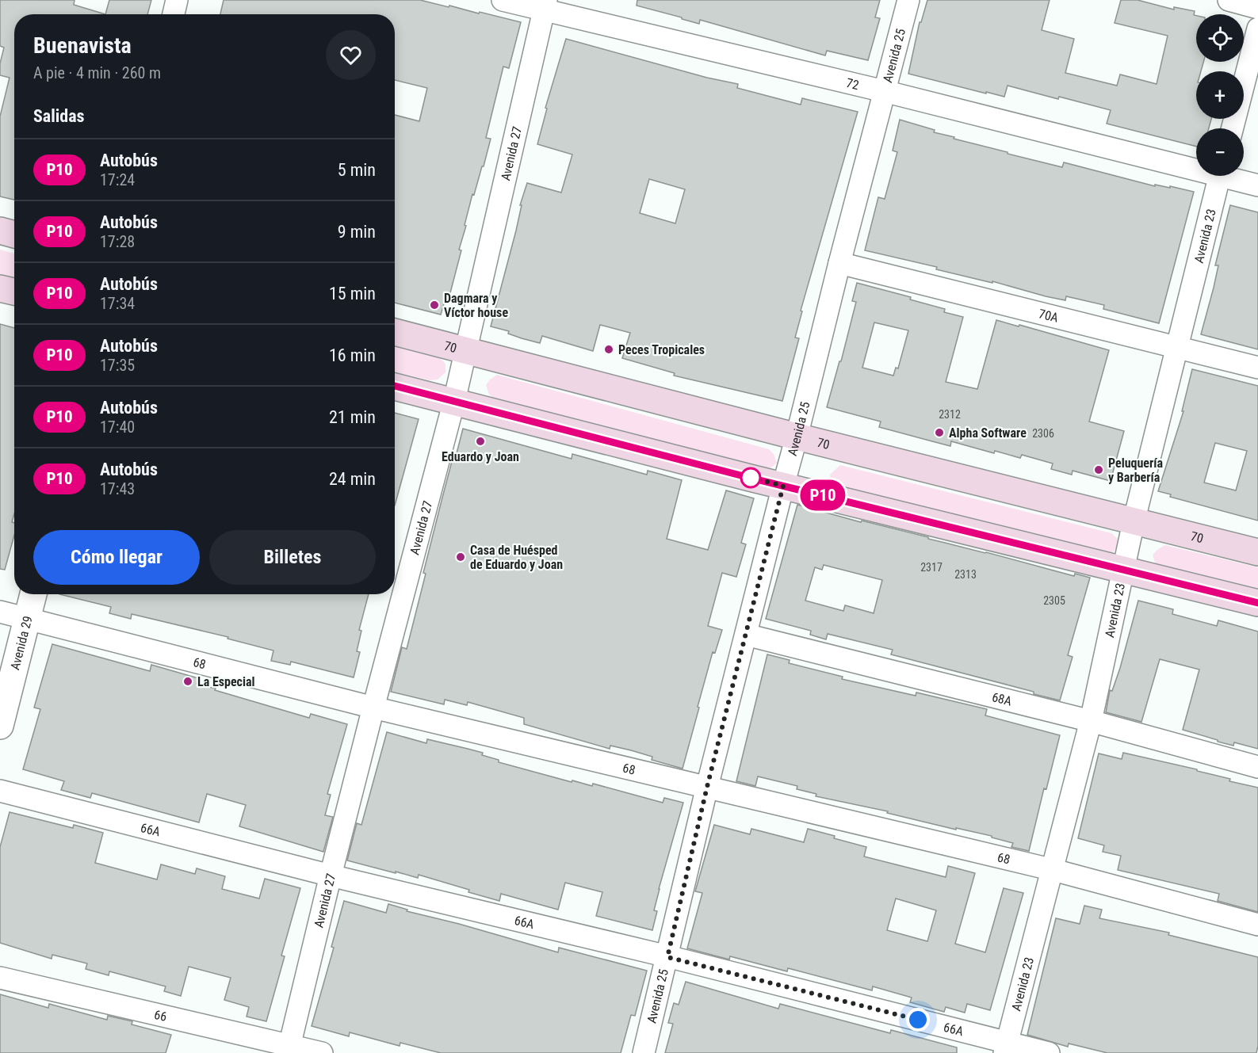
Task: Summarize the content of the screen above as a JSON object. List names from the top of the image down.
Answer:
{
  "streets": {
    "main road": ["70"],
    "street": [
      "Avenida 25",
      "72",
      "Avenida 27",
      "Avenida 23",
      "70A",
      "Avenida 29",
      "68",
      "68A",
      "66A",
      "66"
    ]
  },
  "crossings": [
    ["Avenida 25", "72"],
    ["Avenida 25", "70A"],
    ["Avenida 25", "70"],
    ["Avenida 25", "68"],
    ["Avenida 25", "68A"],
    ["Avenida 25", "66A"],
    ["72", "Avenida 27"],
    ["Avenida 27", "70"],
    ["Avenida 27", "68"],
    ["Avenida 27", "66A"],
    ["Avenida 27", "66"],
    ["Avenida 23", "70A"],
    ["Avenida 23", "70"],
    ["Avenida 23", "68"],
    ["Avenida 23", "68A"],
    ["Avenida 23", "66A"],
    ["Avenida 29", "68"]
  ],
  "places": [
    "Dagmara y Víctor house",
    "Peces Tropicales",
    "Alpha Software",
    "Eduardo y Joan",
    "Peluquería y Barbería",
    "Casa de Huésped de Eduardo y Joan",
    "La Especial"
  ],
  "lines": ["bus line P10"],
  "house_numbers": [
    "2312",
    "2306",
    "2317",
    "2313",
    "2305"
  ],
  "page": {
    "on_map": "P10",
    "map_buttons": ["+", "−"],
    "heading": [
      ["Buenavista", "A pie · 4 min · 260 m"],
      "Salidas"
    ],
    "list": [
      {
        "mark": "P10",
        "name": "Autobús",
        "note": "17:24",
        "value": "5 min"
      },
      {
        "mark": "P10",
        "name": "Autobús",
        "note": "17:28",
        "value": "9 min"
      },
      {
        "mark": "P10",
        "name": "Autobús",
        "note": "17:34",
        "value": "15 min"
      },
      {
        "mark": "P10",
        "name": "Autobús",
        "note": "17:35",
        "value": "16 min"
      },
      {
        "mark": "P10",
        "name": "Autobús",
        "note": "17:40",
        "value": "21 min"
      },
      {
        "mark": "P10",
        "name": "Autobús",
        "note": "17:43",
        "value": "24 min"
      }
    ],
    "buttons": ["Cómo llegar", "Billetes"]
  }
}
